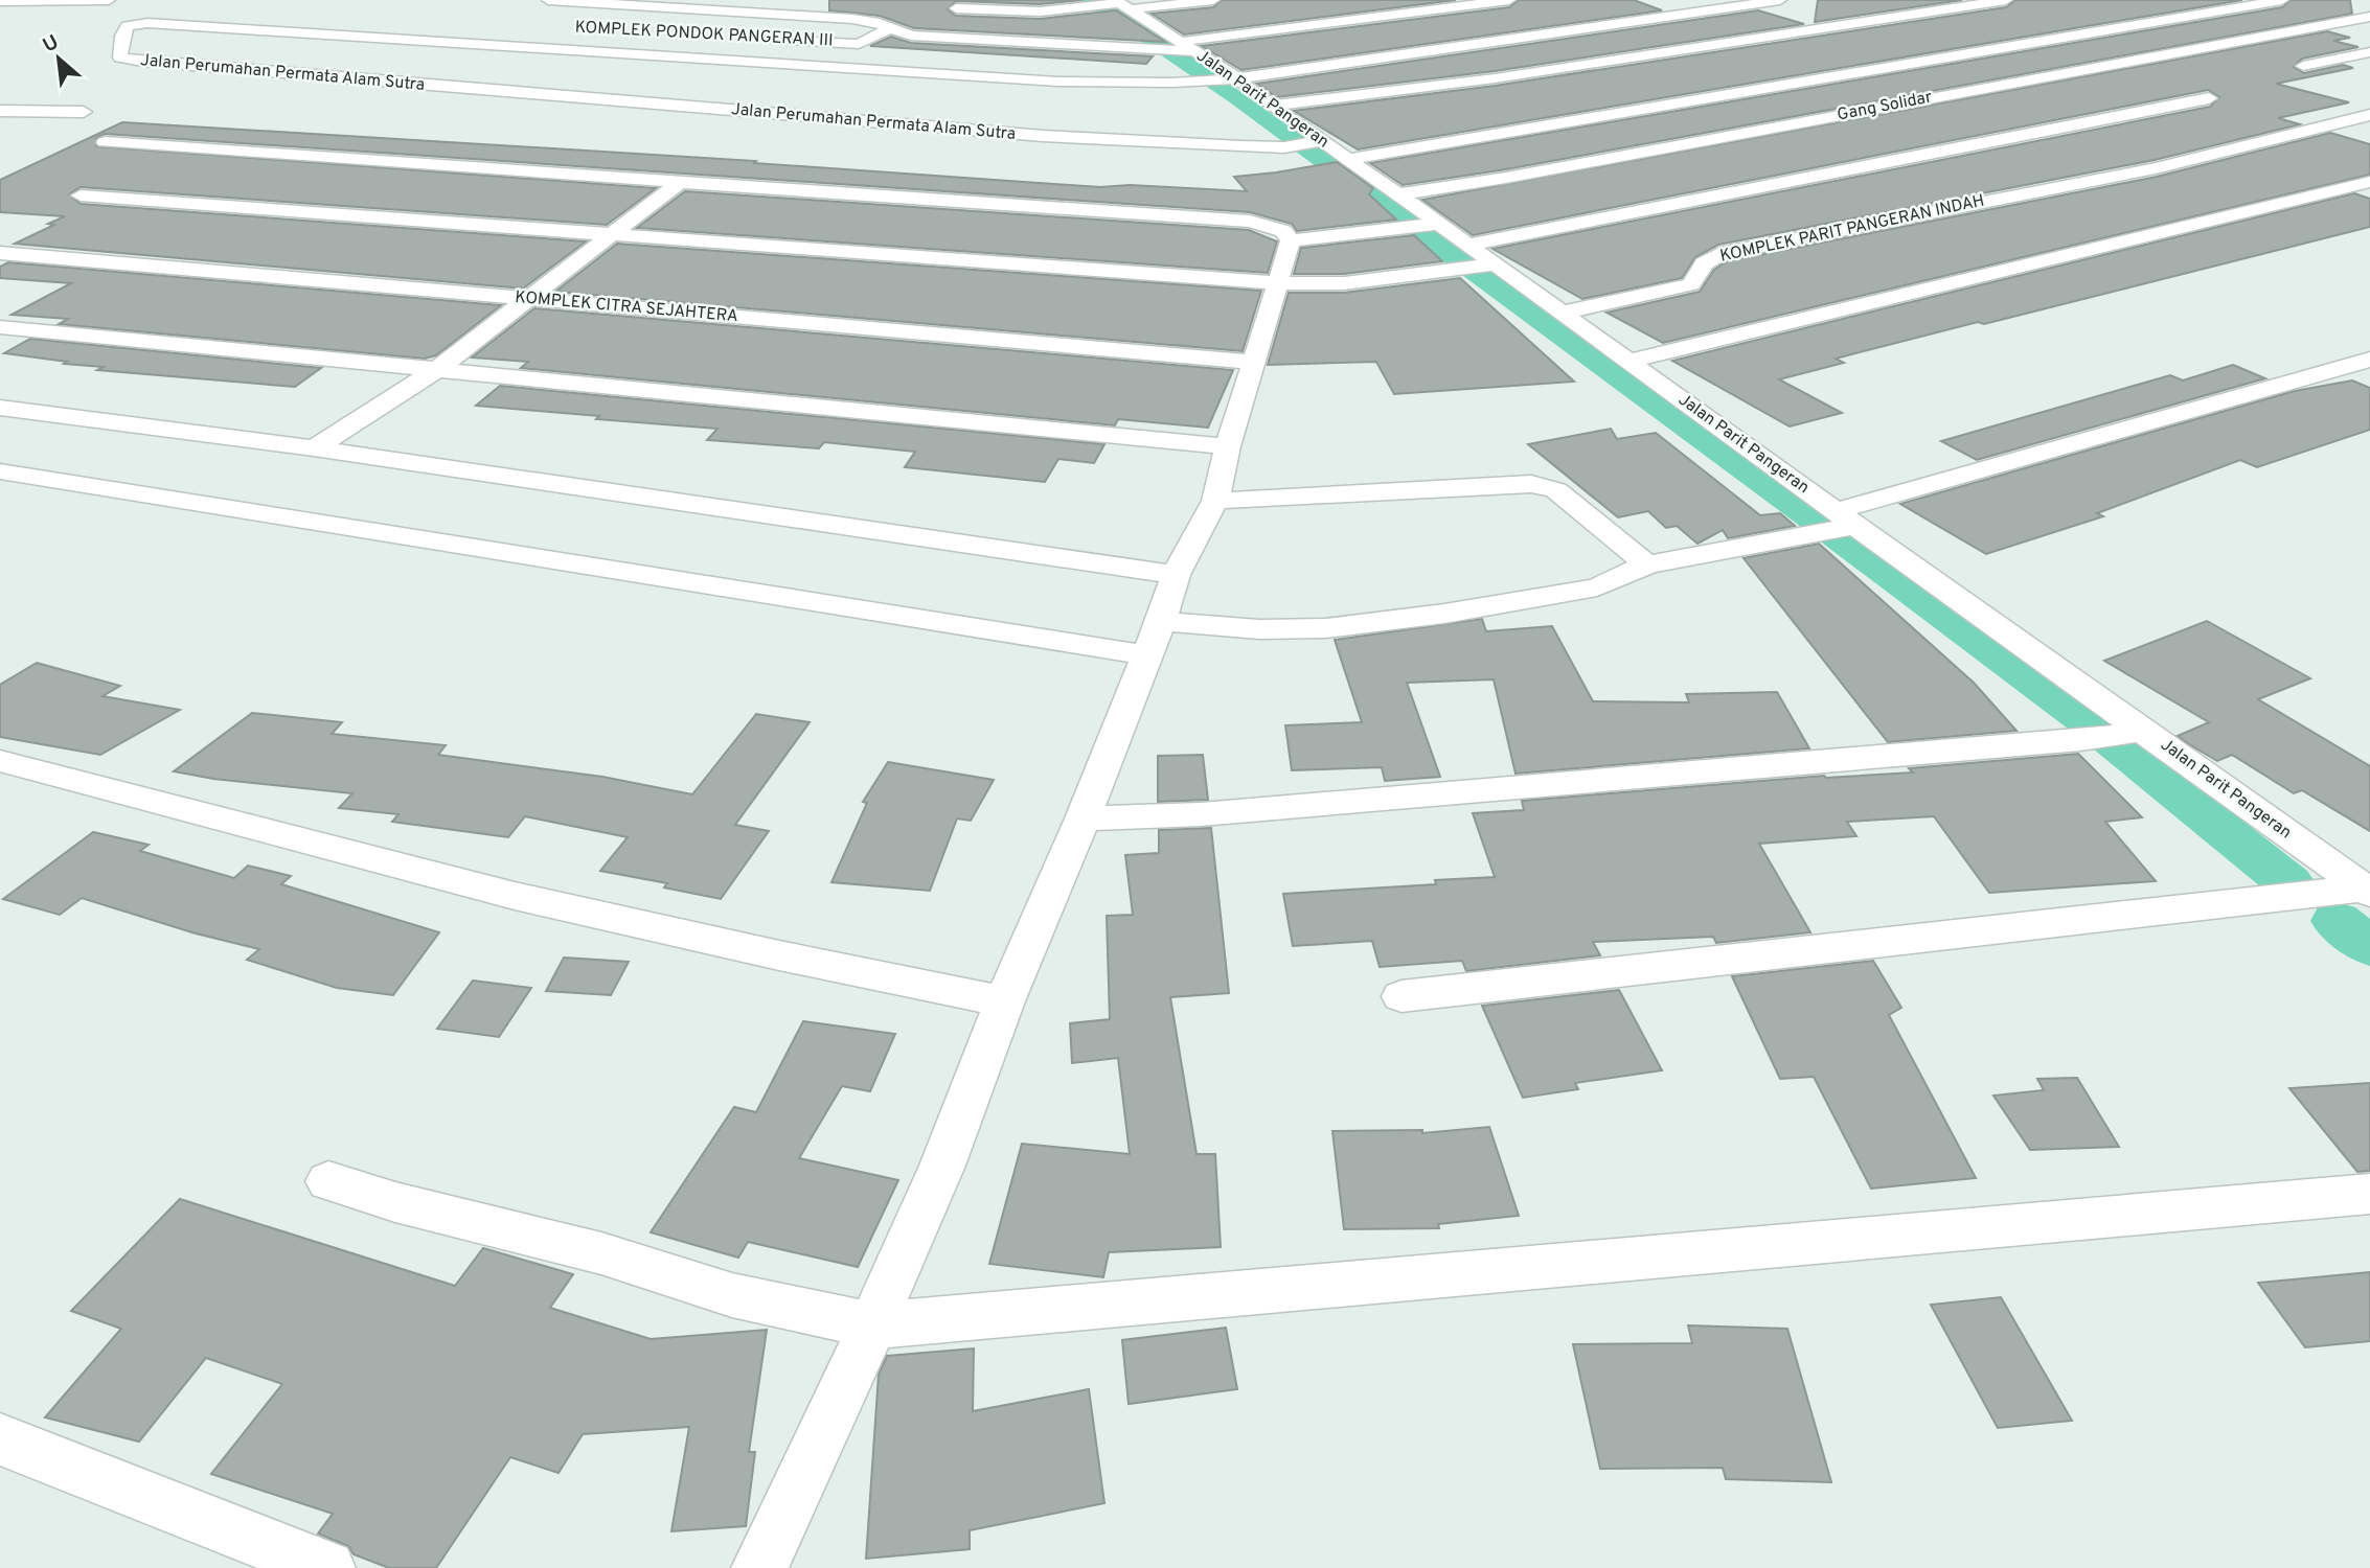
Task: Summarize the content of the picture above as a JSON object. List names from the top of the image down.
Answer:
{
  "streets": {
    "street": [
      "KOMPLEK PONDOK PANGERAN III",
      "Jalan Perumahan Permata Alam Sutra",
      "Jalan Parit Pangeran",
      "Gang Solidar",
      "KOMPLEK PARIT PANGERAN INDAH",
      "KOMPLEK CITRA SEJAHTERA"
    ]
  },
  "crossings": [
    ["Jalan Perumahan Permata Alam Sutra", "Jalan Parit Pangeran"],
    ["Jalan Parit Pangeran", "Gang Solidar"],
    ["Jalan Parit Pangeran", "KOMPLEK PARIT PANGERAN INDAH"]
  ],
  "north": "top left"
}
